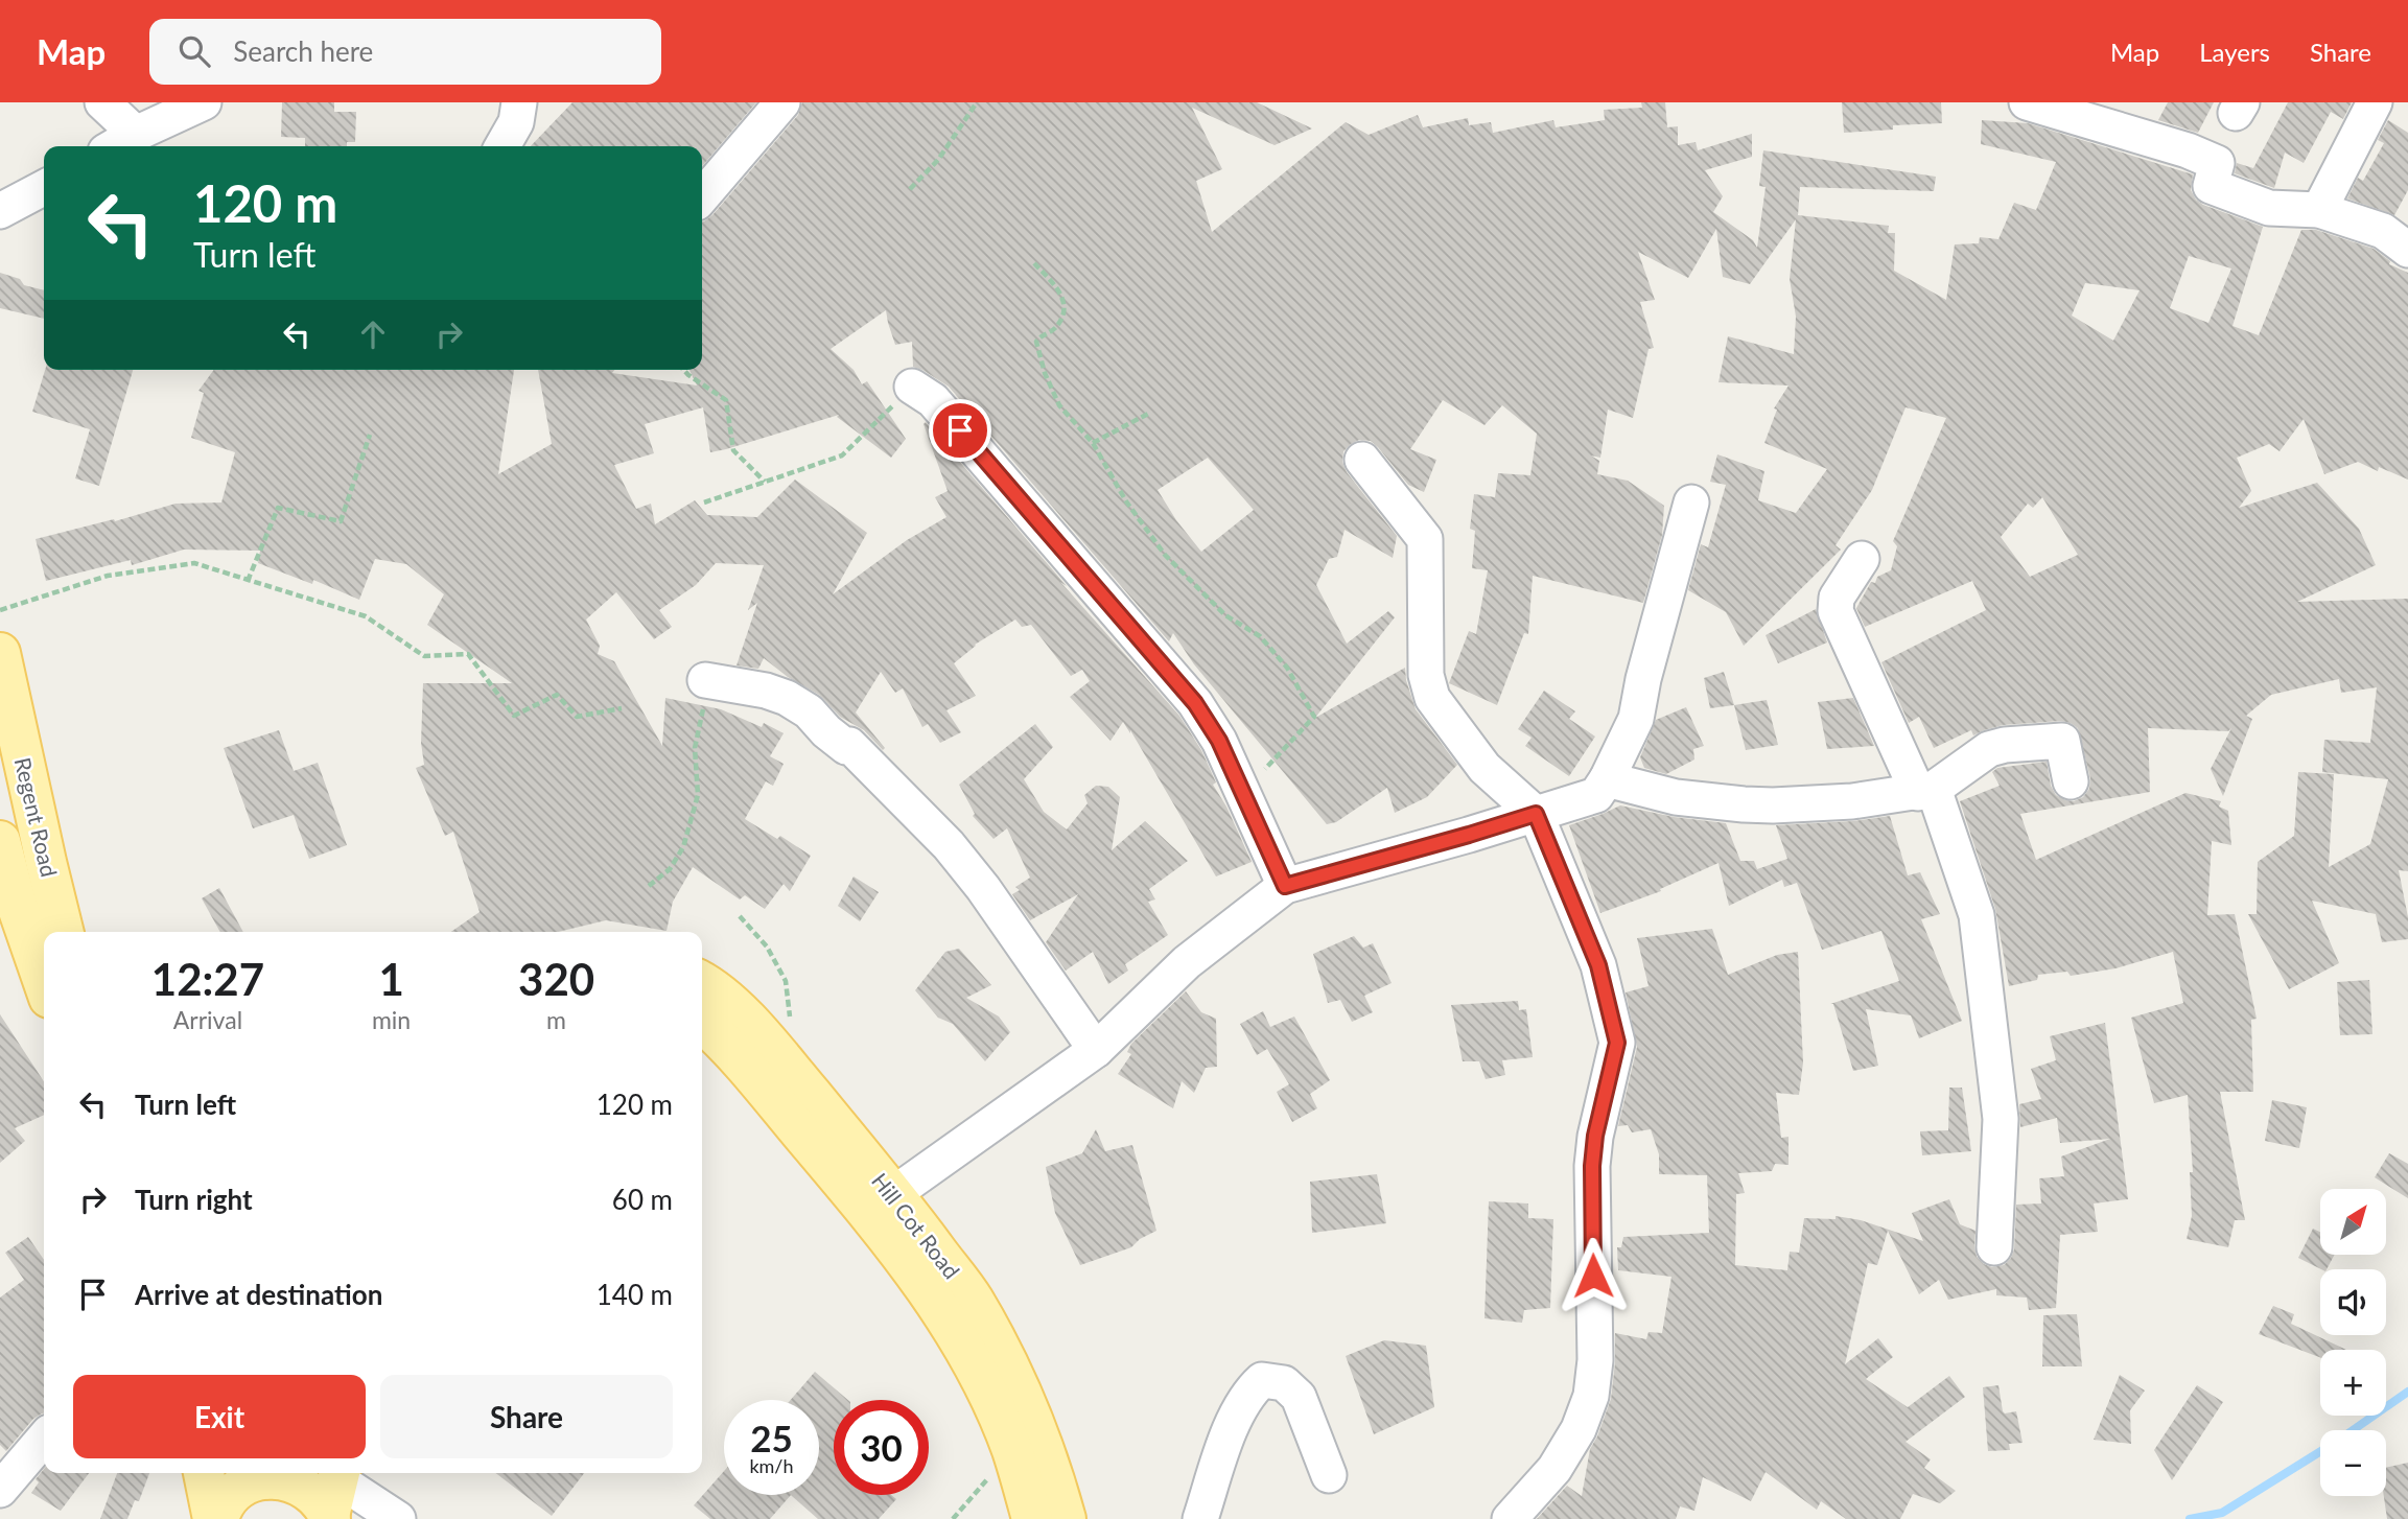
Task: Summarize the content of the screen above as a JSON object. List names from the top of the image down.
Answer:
{
  "streets": {
    "main road": ["Regent Road", "Hill Cot Road"]
  },
  "north": "top right",
  "page": {
    "header": "Map",
    "search": "Search here",
    "nav": ["Map", "Layers", "Share"],
    "turn": ["120 m", "Turn left"],
    "eta": [
      "12:27",
      "Arrival",
      "1",
      "min",
      "320",
      "m"
    ],
    "list": [
      {
        "name": "Turn left",
        "value": "120 m"
      },
      {
        "name": "Turn right",
        "value": "60 m"
      },
      {
        "name": "Arrive at destination",
        "value": "140 m"
      }
    ],
    "map_buttons": ["+", "−"],
    "buttons": ["Exit", "Share"],
    "speed": "25 km/h",
    "limit": "30"
  }
}
